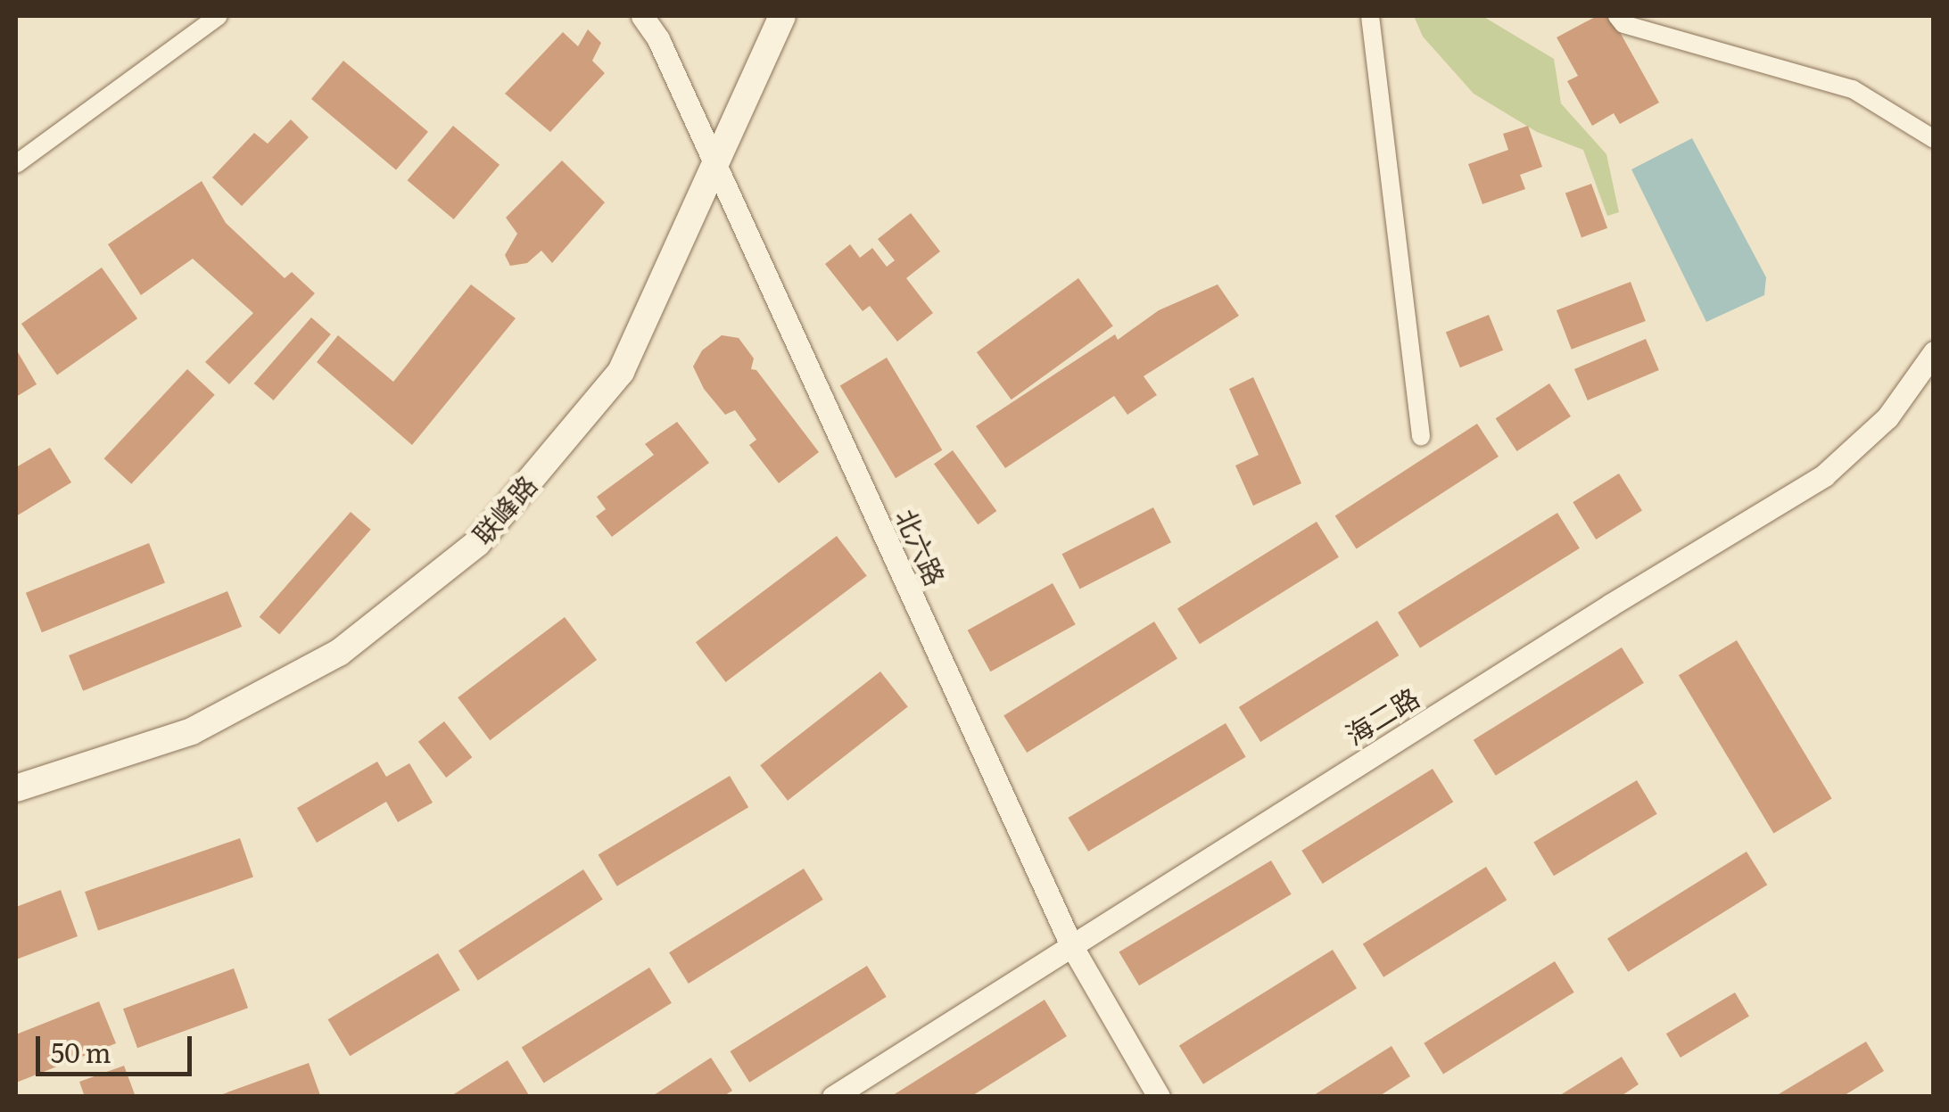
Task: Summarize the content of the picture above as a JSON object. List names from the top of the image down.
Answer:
{
  "streets": {
    "main road": ["联峰路"],
    "street": ["北六路", "海二路"]
  },
  "crossings": [
    ["联峰路", "北六路"],
    ["北六路", "海二路"]
  ],
  "scale_bar": "50 m"
}
